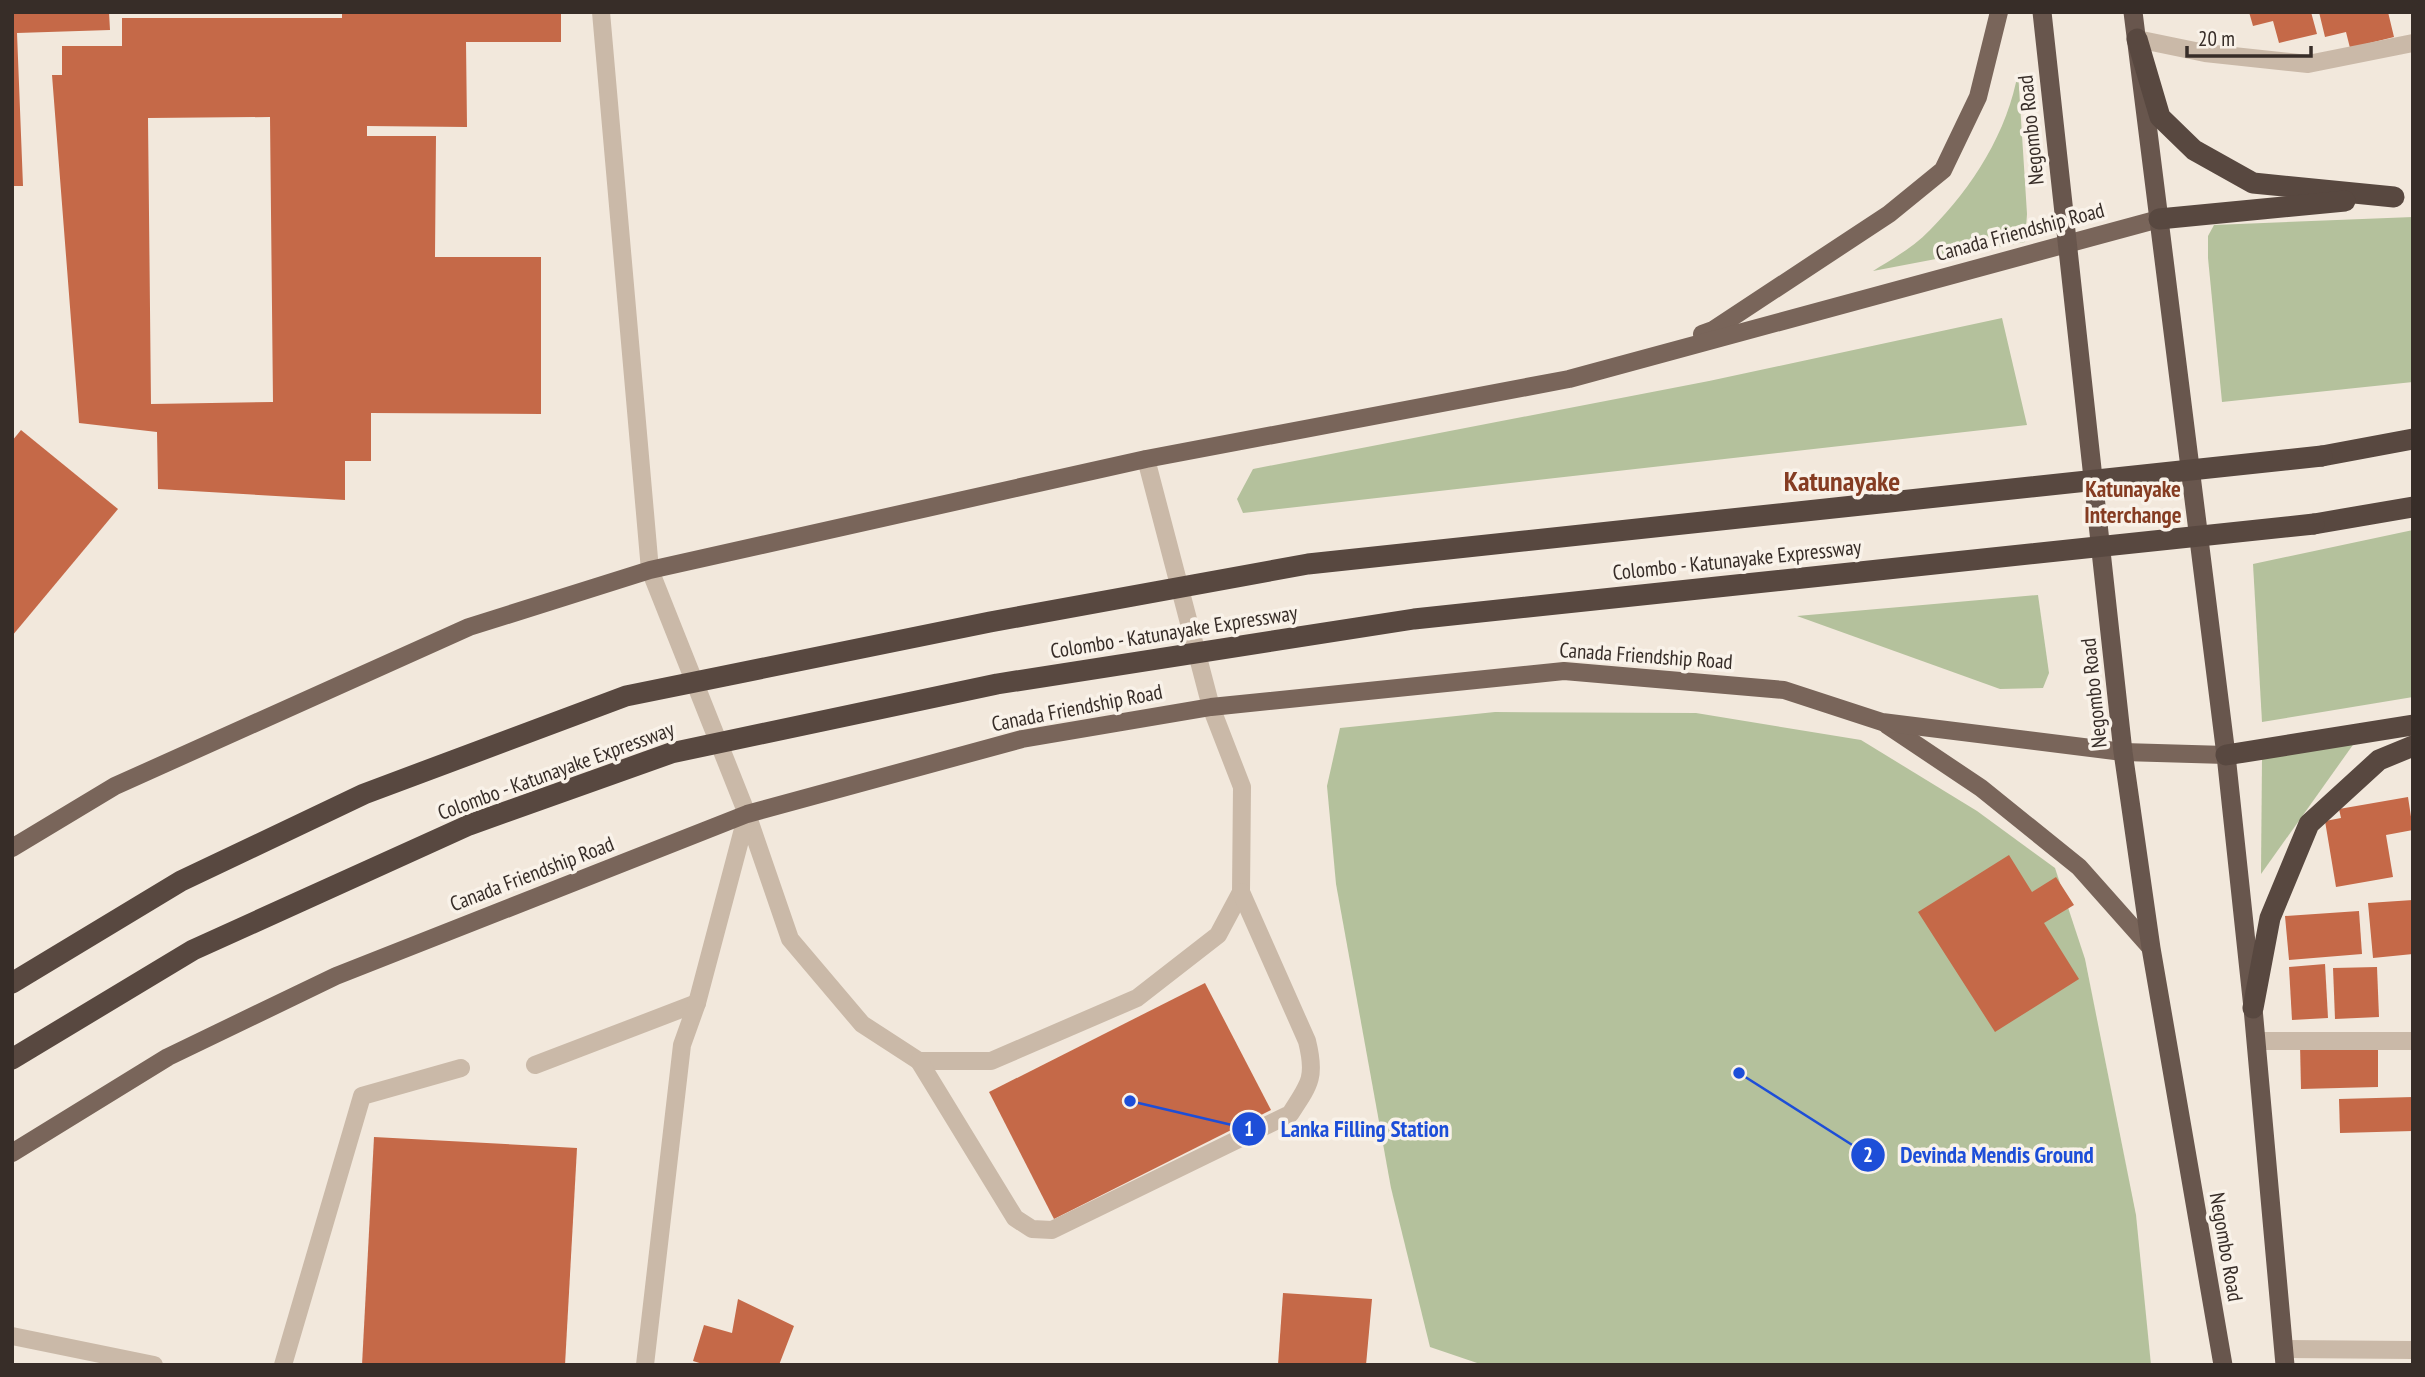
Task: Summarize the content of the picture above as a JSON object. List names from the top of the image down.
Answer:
{
  "streets": {
    "highway": ["Negombo Road", "Colombo - Katunayake Expressway"],
    "main road": ["Canada Friendship Road"]
  },
  "crossings": [
    ["Negombo Road", "Canada Friendship Road"]
  ],
  "districts": ["Katunayake", "Katunayake Interchange"],
  "places": ["Devinda Mendis Ground", "Lanka Filling Station"],
  "scale_bar": "20 m"
}
